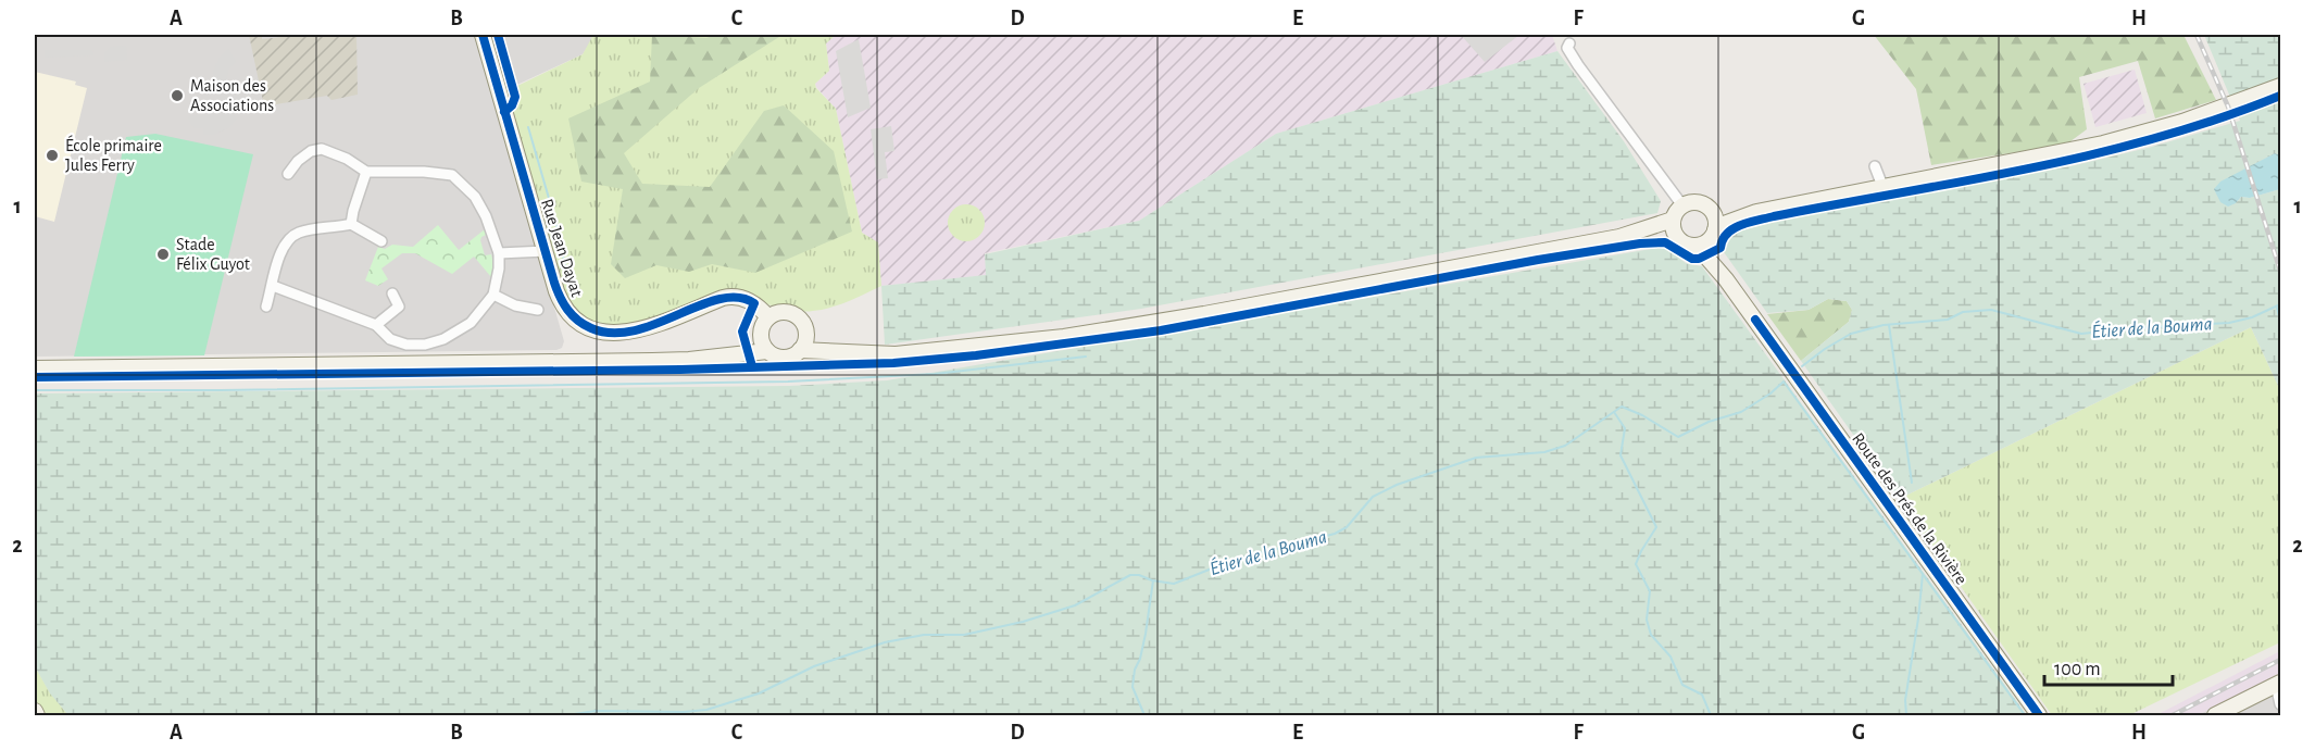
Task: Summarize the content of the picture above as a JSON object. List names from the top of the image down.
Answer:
{
  "streets": {
    "main road": ["Rue Jean Dayat", "Route des Prés de la Rivière"]
  },
  "water": ["Étier de la Bouma"],
  "places": ["Maison des Associations", "École primaire Jules Ferry", "Stade Félix Guyot"],
  "scale_bar": "100 m",
  "grid": {
    "columns": [
      "A",
      "B",
      "C",
      "D",
      "E",
      "F",
      "G",
      "H"
    ],
    "rows": ["1", "2"]
  }
}
